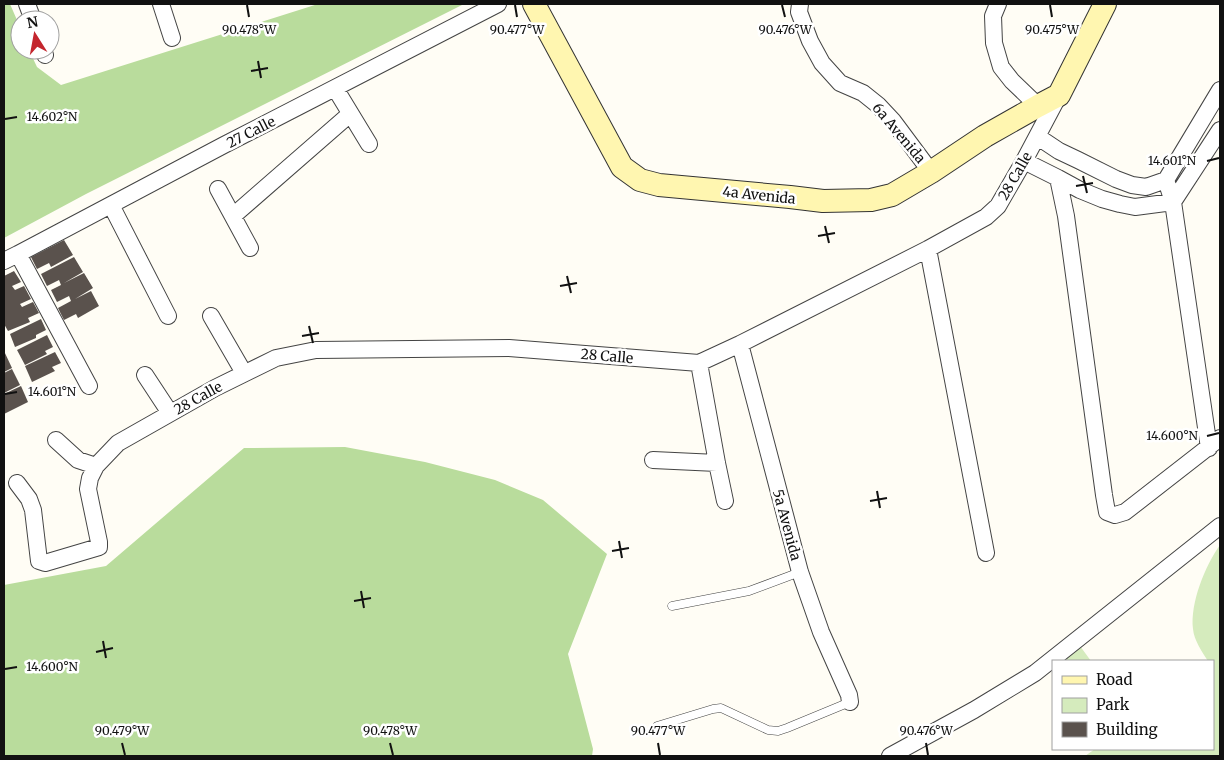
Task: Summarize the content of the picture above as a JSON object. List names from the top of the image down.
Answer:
{
  "streets": {
    "street": [
      "27 Calle",
      "6a Avenida",
      "28 Calle",
      "4a Avenida",
      "5a Avenida"
    ]
  },
  "crossings": [
    ["6a Avenida", "4a Avenida"],
    ["28 Calle", "4a Avenida"],
    ["28 Calle", "5a Avenida"]
  ],
  "legend": ["Road", "Park", "Building"],
  "north": "top",
  "coordinates": [
    "90.478°W",
    "90.477°W",
    "90.476°W",
    "90.475°W",
    "14.602°N",
    "14.601°N",
    "14.600°N",
    "90.479°W"
  ]
}
